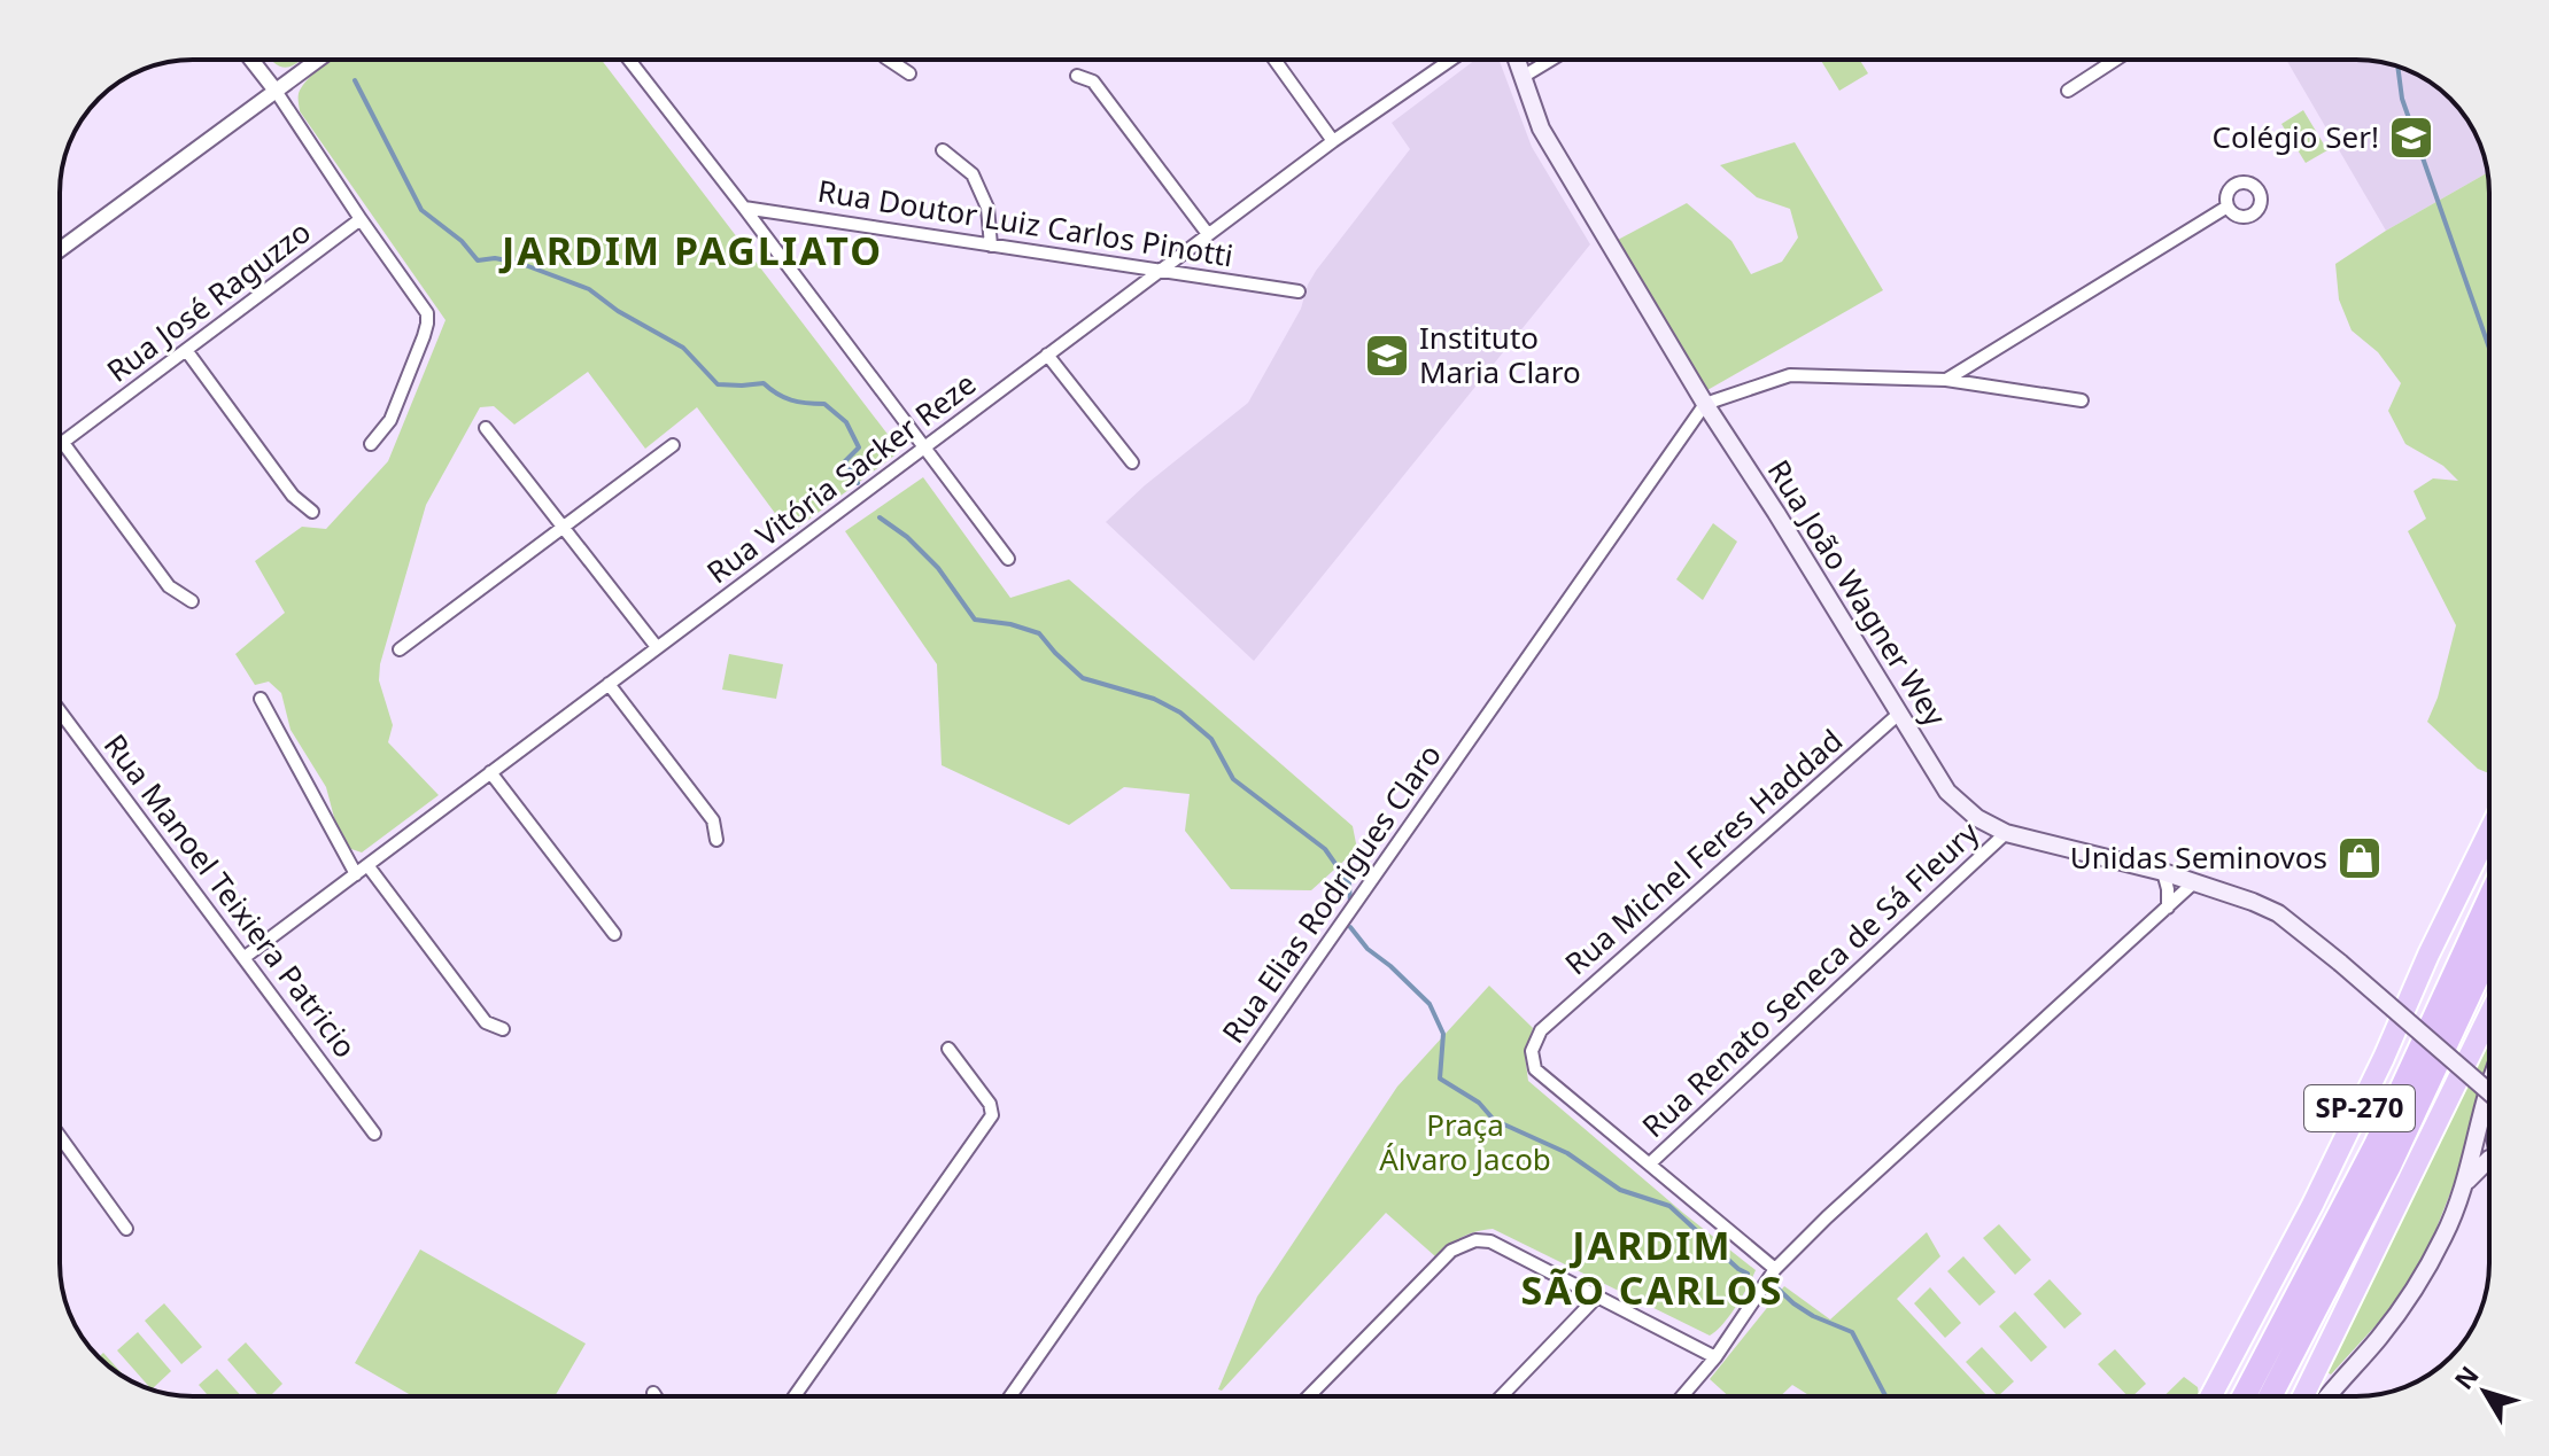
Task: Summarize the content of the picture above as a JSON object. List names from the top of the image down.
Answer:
{
  "streets": {
    "highway": ["SP-270"],
    "main road": ["Rua João Wagner Wey"],
    "street": [
      "Rua Doutor Luiz Carlos Pinotti",
      "Rua José Raguzzo",
      "Rua Vitória Sacker Reze",
      "Rua Michel Feres Haddad",
      "Rua Elias Rodrigues Claro",
      "Rua Manoel Teixiera Patricio",
      "Rua Renato Seneca de Sá Fleury"
    ]
  },
  "crossings": [
    ["Rua Doutor Luiz Carlos Pinotti", "Rua Vitória Sacker Reze"],
    ["Rua Vitória Sacker Reze", "Rua Manoel Teixiera Patricio"],
    ["Rua João Wagner Wey", "Rua Michel Feres Haddad"],
    ["Rua João Wagner Wey", "Rua Elias Rodrigues Claro"],
    ["Rua João Wagner Wey", "Rua Renato Seneca de Sá Fleury"],
    ["Rua Michel Feres Haddad", "Rua Renato Seneca de Sá Fleury"]
  ],
  "districts": ["JARDIM PAGLIATO", "JARDIM SÃO CARLOS"],
  "parks": ["Praça Álvaro Jacob"],
  "places": {
    "school or university": ["Colégio Ser!", "Instituto Maria Claro"],
    "shop": ["Unidas Seminovos"]
  },
  "north": "top left"
}
